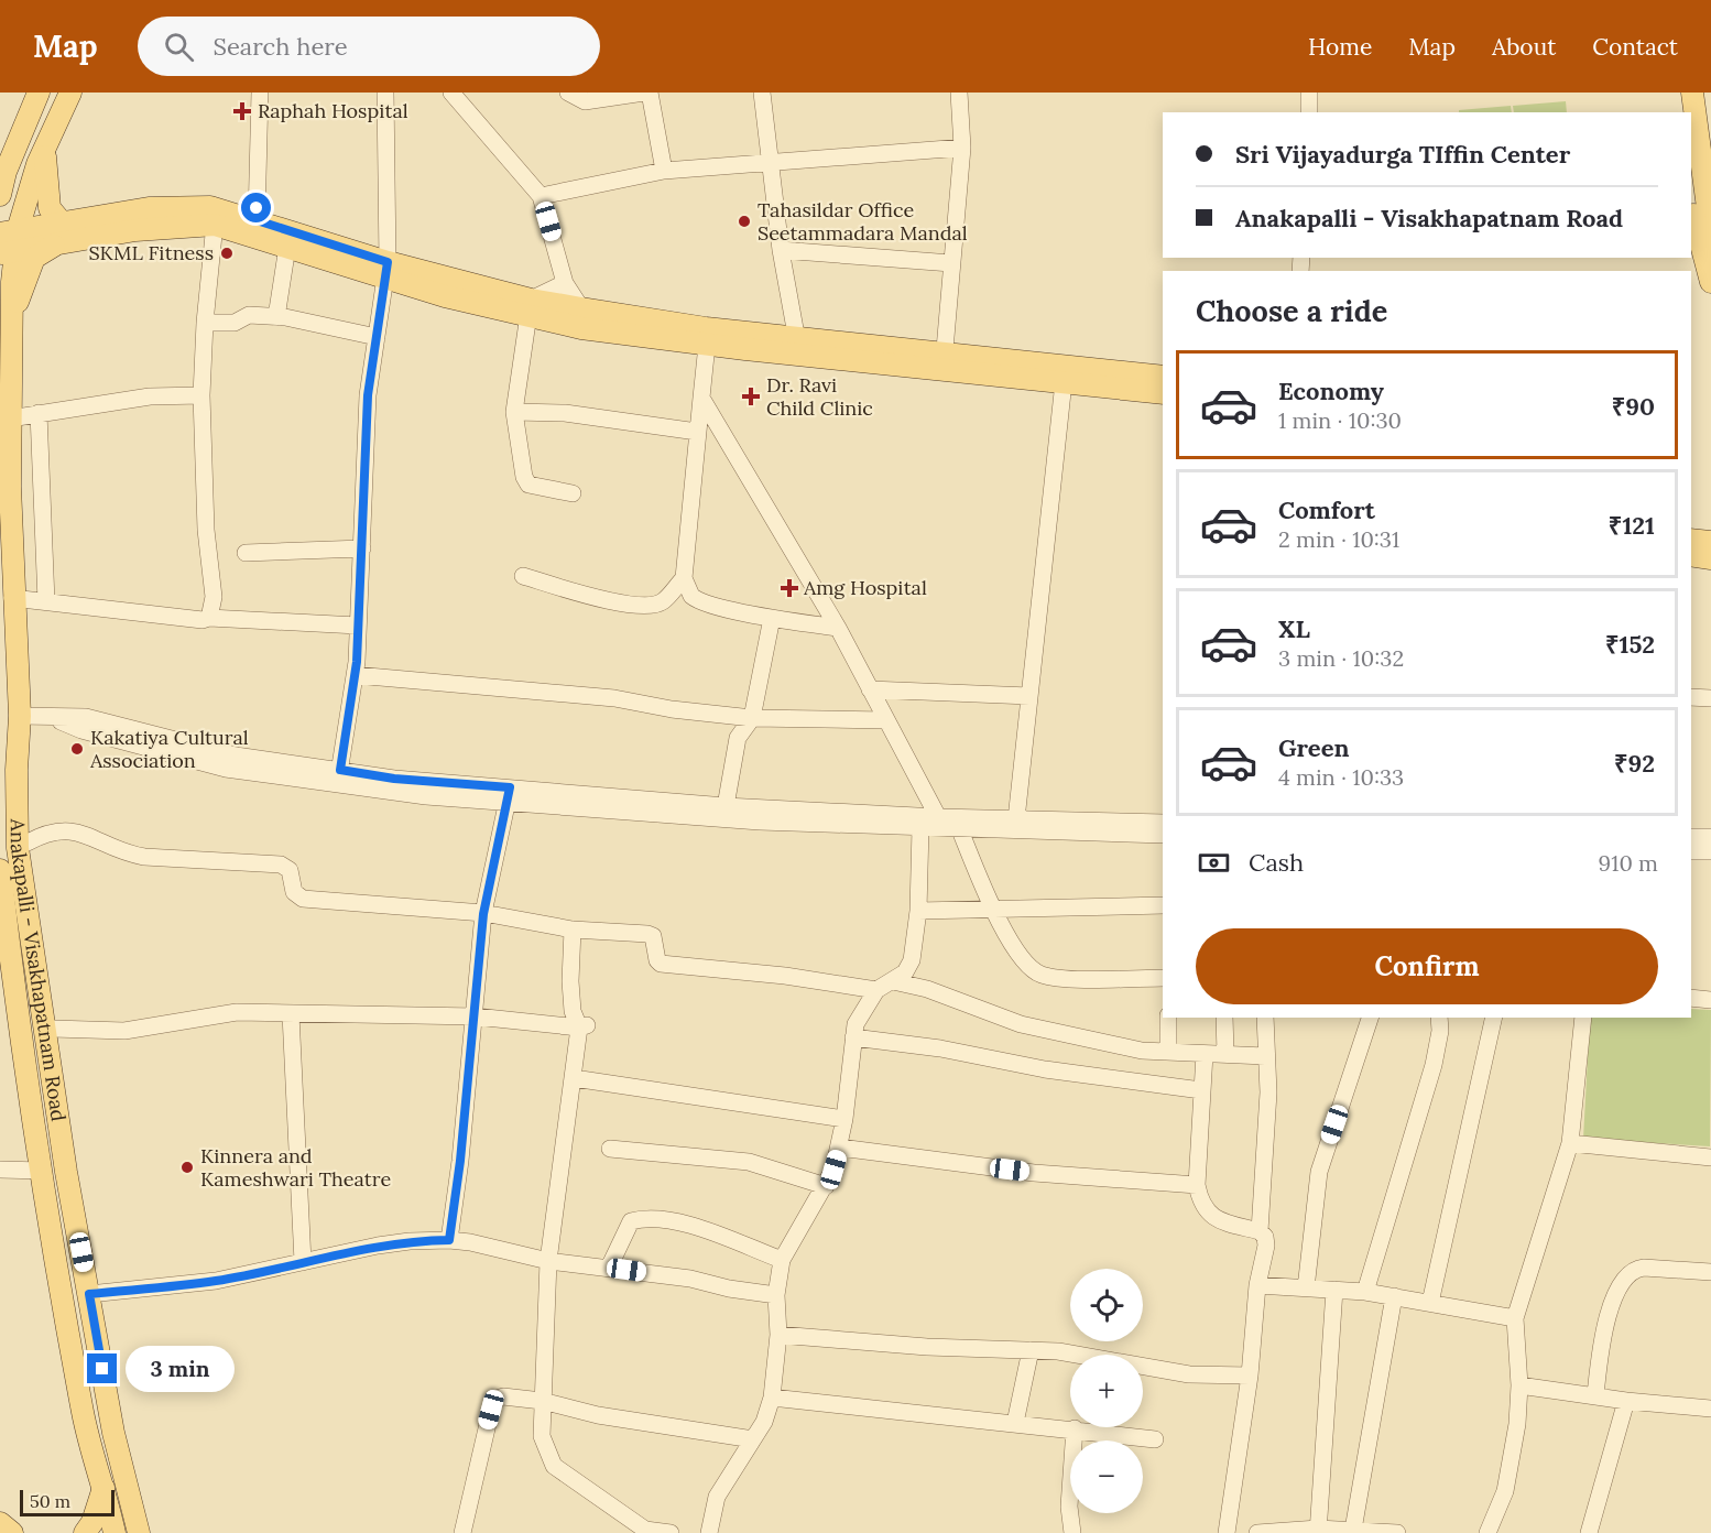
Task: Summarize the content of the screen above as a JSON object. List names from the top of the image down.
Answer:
{
  "streets": {
    "main road": ["Anakapalli - Visakhapatnam Road"]
  },
  "places": {
    "health": ["Raphah Hospital", "Dr. Ravi Child Clinic", "Amg Hospital"],
    "other": [
      "Tahasildar Office Seetammadara Mandal",
      "SKML Fitness",
      "Kakatiya Cultural Association",
      "Kinnera and Kameshwari Theatre"
    ]
  },
  "scale_bar": "50 m",
  "page": {
    "header": "Map",
    "search": "Search here",
    "nav": [
      "Home",
      "Map",
      "About",
      "Contact"
    ],
    "banner": ["Sri Vijayadurga TIffin Center", "Anakapalli - Visakhapatnam Road"],
    "heading": "Choose a ride",
    "list": [
      {
        "name": "Economy",
        "note": "1 min · 10:30",
        "value": "₹90"
      },
      {
        "name": "Comfort",
        "note": "2 min · 10:31",
        "value": "₹121"
      },
      {
        "name": "XL",
        "note": "3 min · 10:32",
        "value": "₹152"
      },
      {
        "name": "Green",
        "note": "4 min · 10:33",
        "value": "₹92"
      }
    ],
    "pay": ["Cash", "910 m"],
    "buttons": "Confirm",
    "map_buttons": ["+", "−"],
    "bubble": "3 min",
    "scale": "50 m"
  }
}
